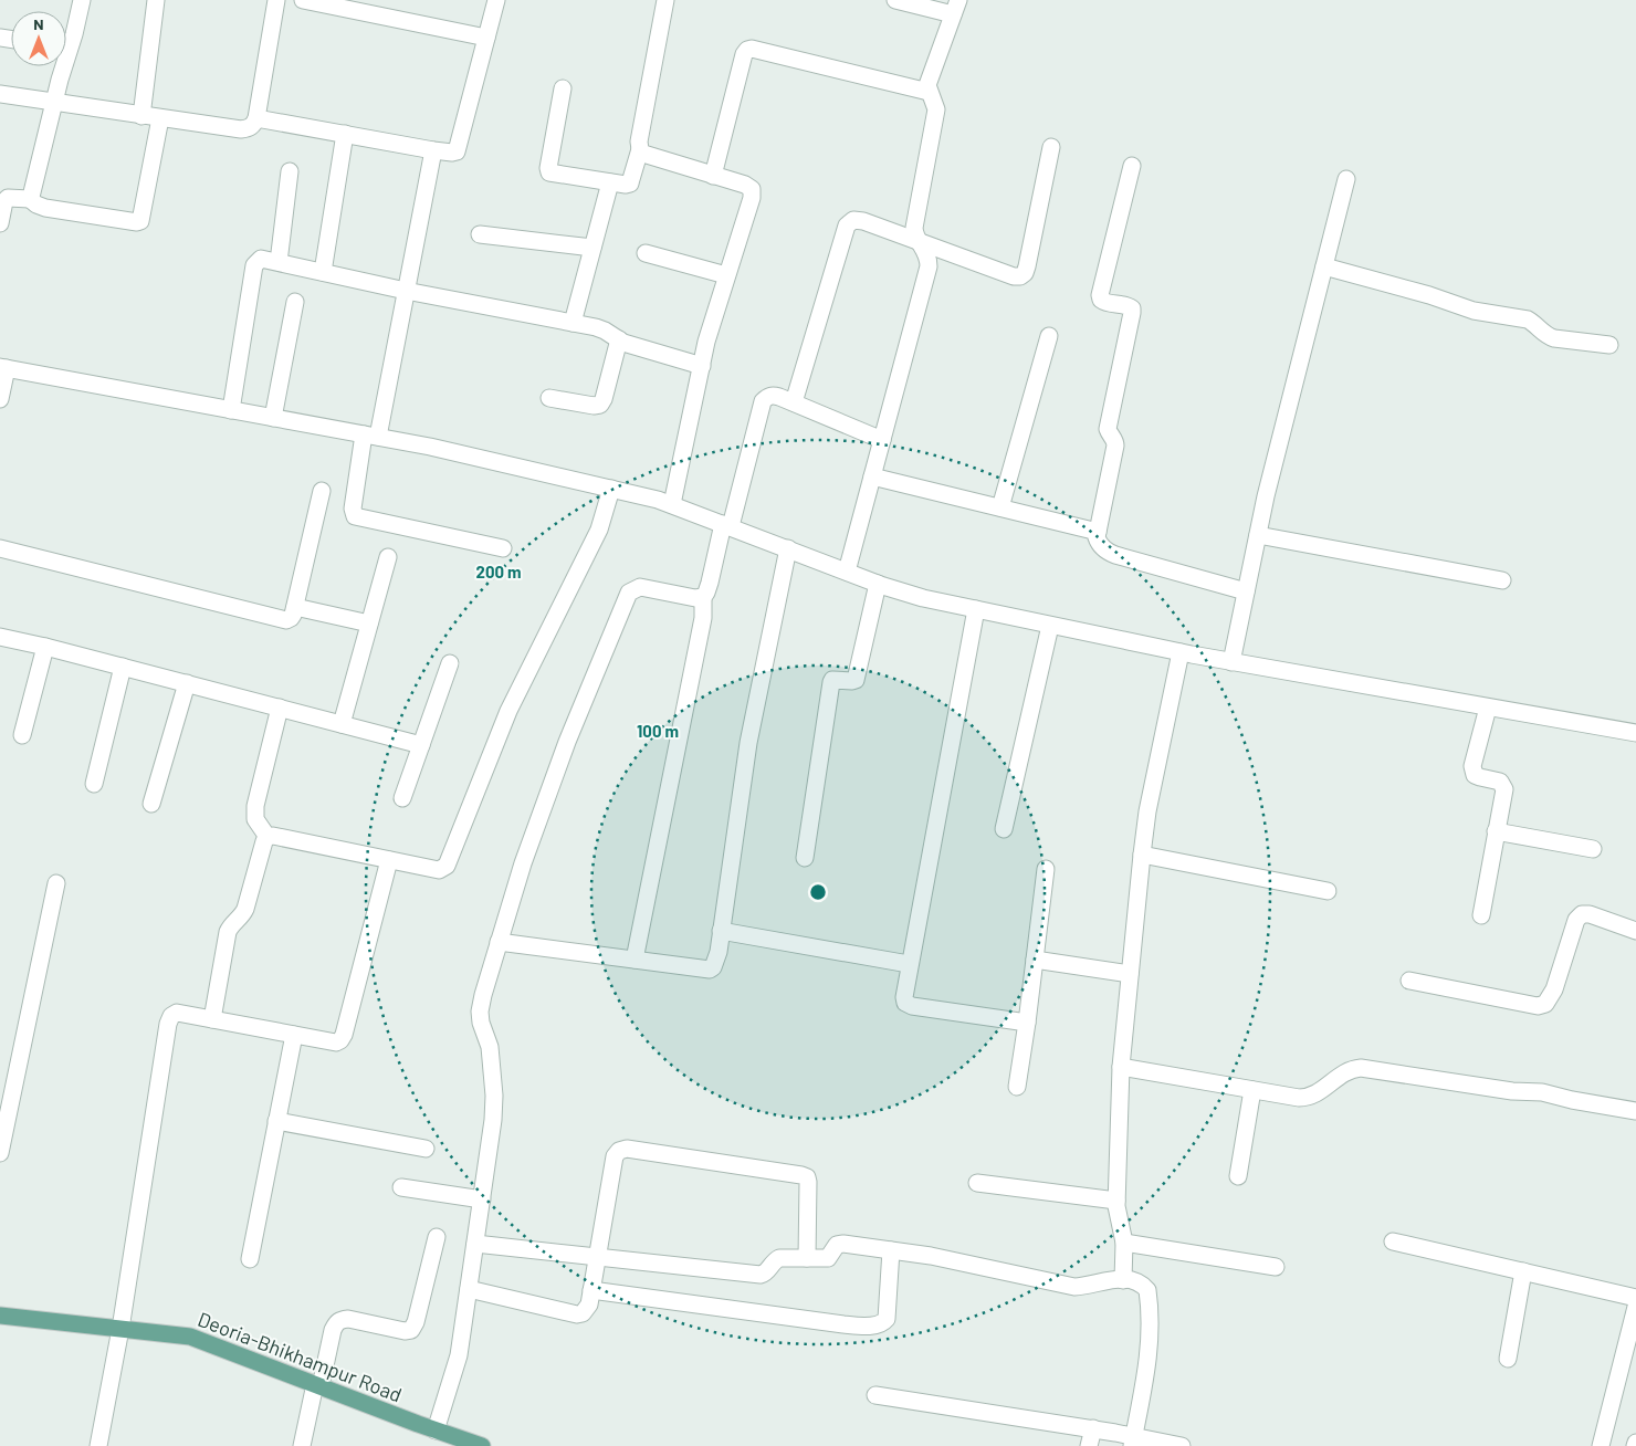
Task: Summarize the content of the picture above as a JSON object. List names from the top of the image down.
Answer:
{
  "streets": {
    "main road": ["Deoria-Bhikhampur Road"]
  },
  "north": "top",
  "rings": ["200 m", "100 m"]
}
